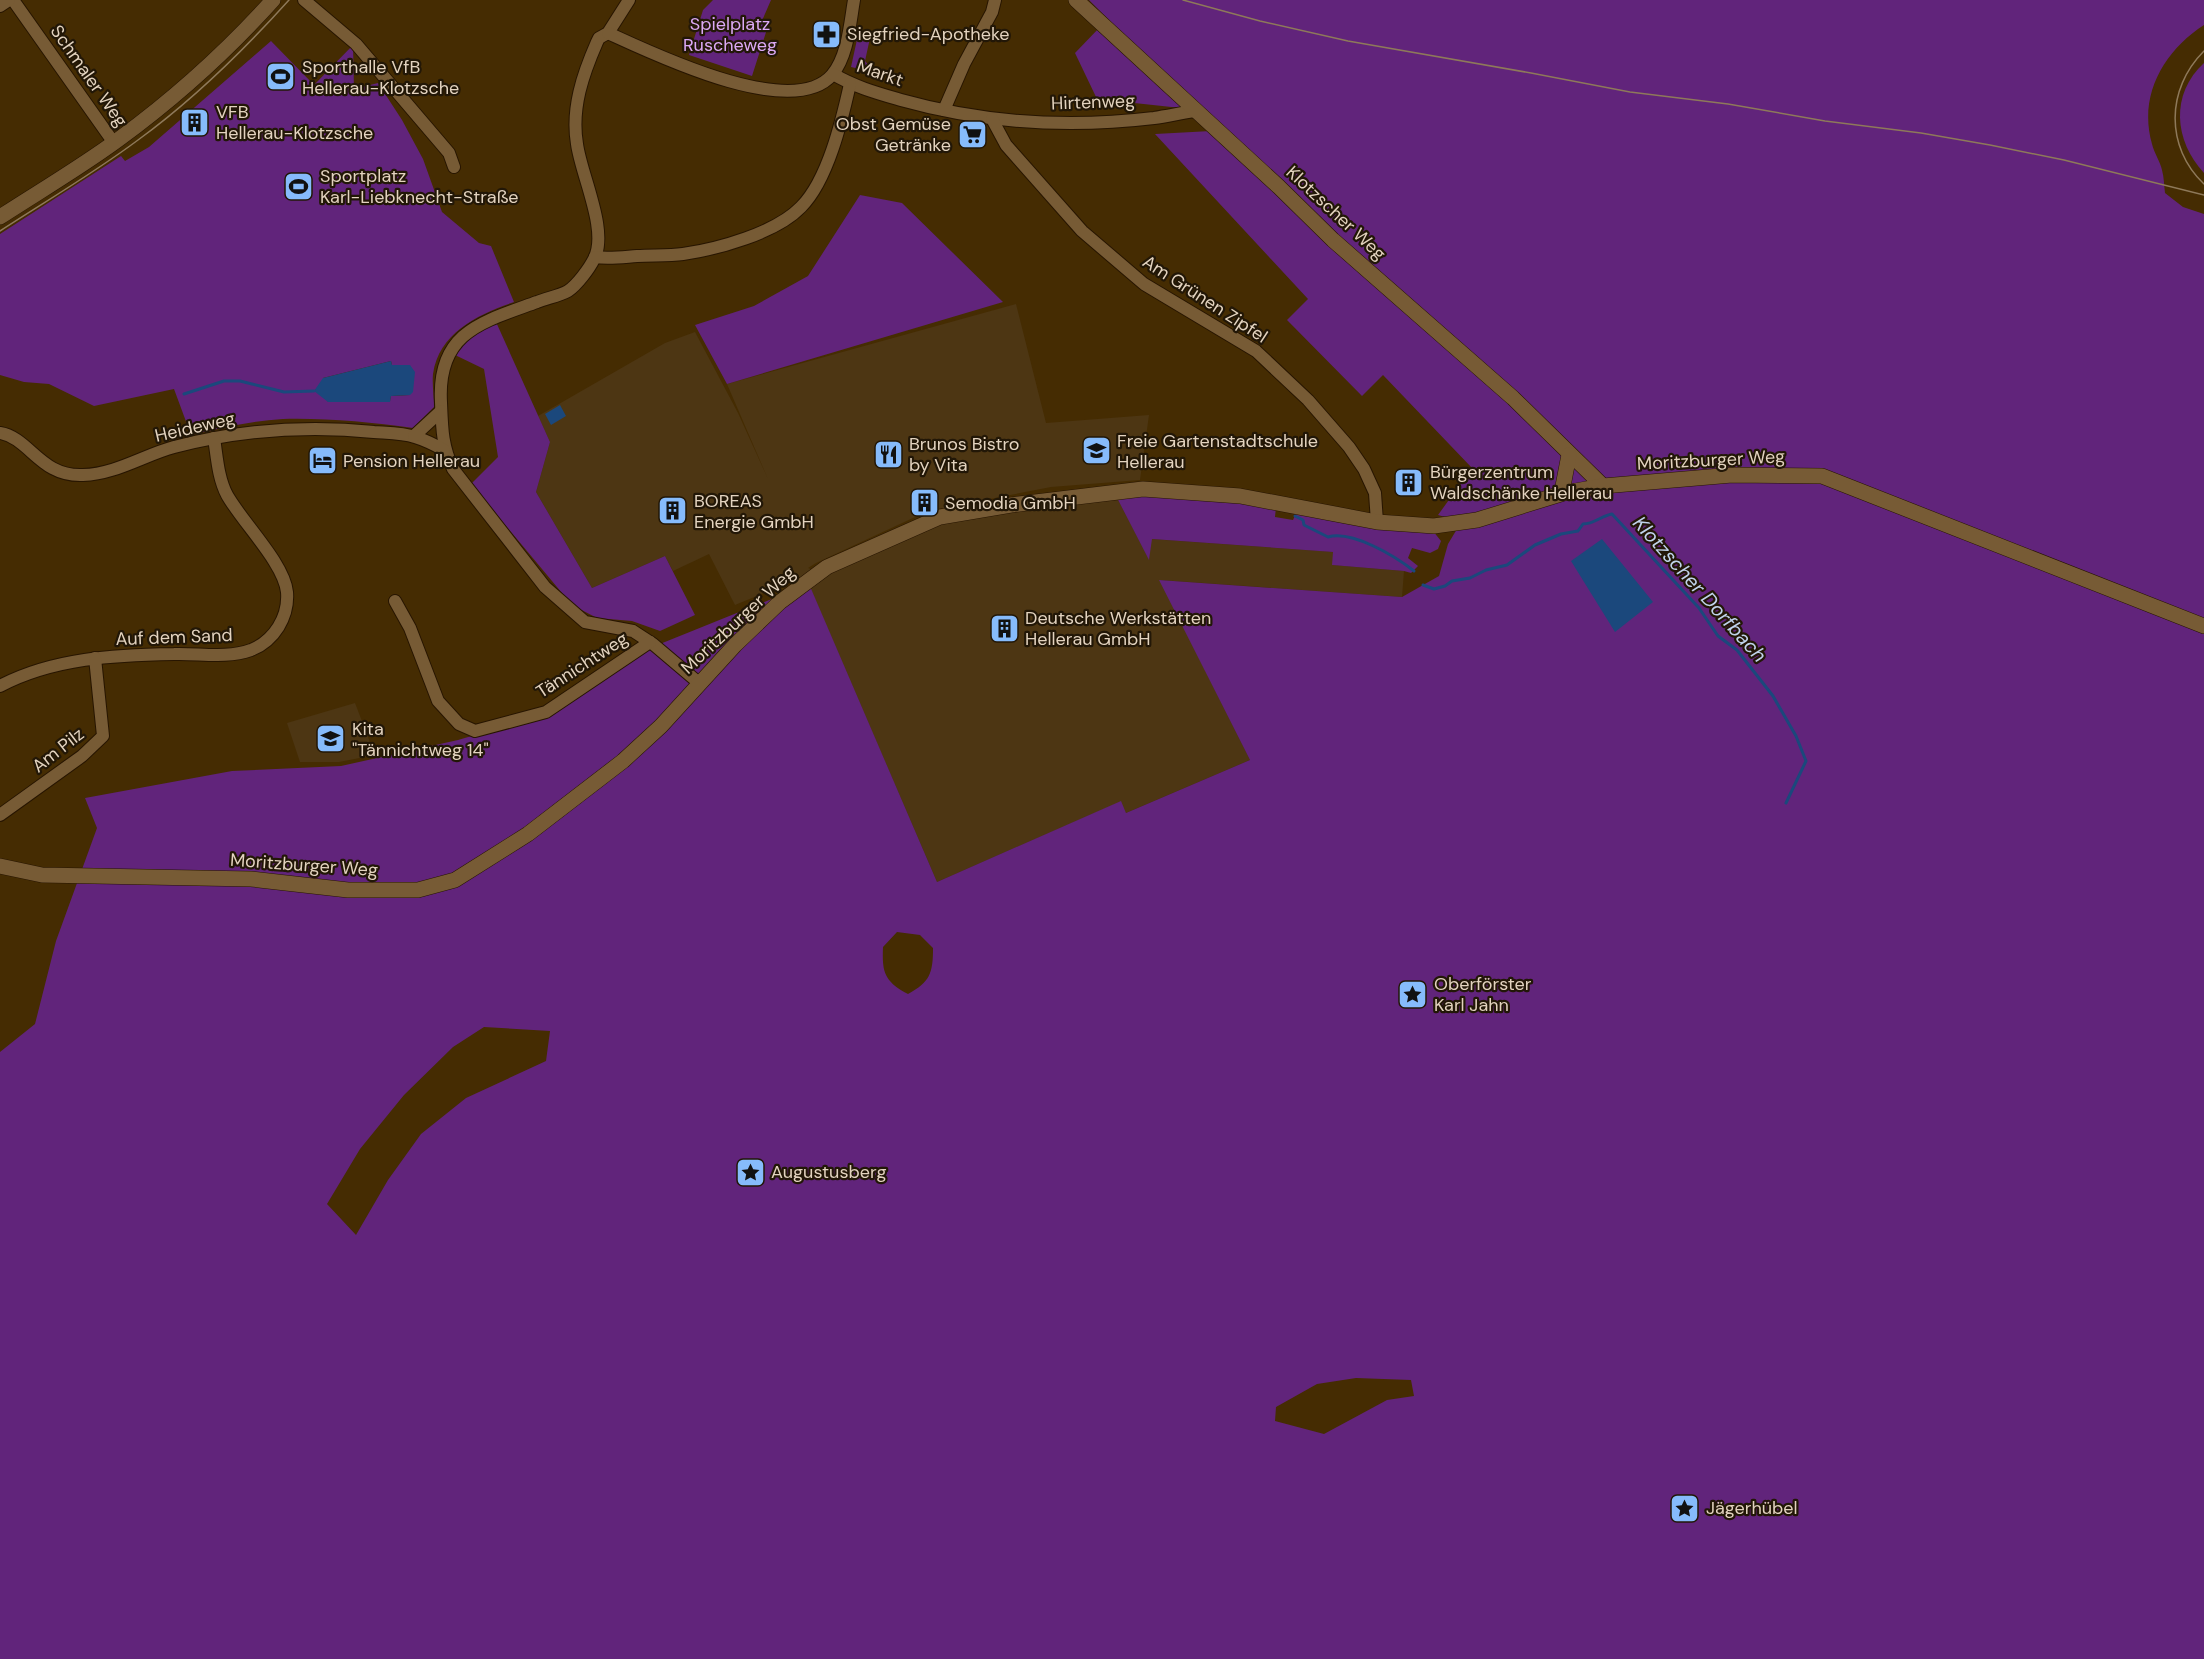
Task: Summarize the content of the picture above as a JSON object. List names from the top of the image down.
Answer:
{
  "streets": {
    "street": [
      "Markt",
      "Schmaler Weg",
      "Hirtenweg",
      "Klotzscher Weg",
      "Am Grünen Zipfel",
      "Heideweg",
      "Moritzburger Weg",
      "Auf dem Sand",
      "Tännichtweg",
      "Am Pilz"
    ]
  },
  "crossings": [
    ["Markt", "Hirtenweg"],
    ["Markt", "Am Grünen Zipfel"],
    ["Hirtenweg", "Klotzscher Weg"],
    ["Hirtenweg", "Am Grünen Zipfel"],
    ["Klotzscher Weg", "Moritzburger Weg"],
    ["Am Grünen Zipfel", "Moritzburger Weg"],
    ["Heideweg", "Auf dem Sand"],
    ["Auf dem Sand", "Am Pilz"]
  ],
  "water": ["Klotzscher Dorfbach"],
  "parks": ["Spielplatz Ruscheweg"],
  "places": {
    "pharmacy": ["Siegfried-Apotheke"],
    "sports": ["Sporthalle VfB Hellerau-Klotzsche", "Sportplatz Karl-Liebknecht-Straße"],
    "building": [
      "VFB Hellerau-Klotzsche",
      "Bürgerzentrum Waldschänke Hellerau",
      "Semodia GmbH",
      "BOREAS Energie GmbH",
      "Deutsche Werkstätten Hellerau GmbH"
    ],
    "supermarket": ["Obst Gemüse Getränke"],
    "school or university": ["Freie Gartenstadtschule Hellerau", "Kita \"Tännichtweg 14\""],
    "restaurant": ["Brunos Bistro by Vita"],
    "hotel": ["Pension Hellerau"],
    "place": ["Oberförster Karl Jahn", "Augustusberg", "Jägerhübel"]
  }
}
